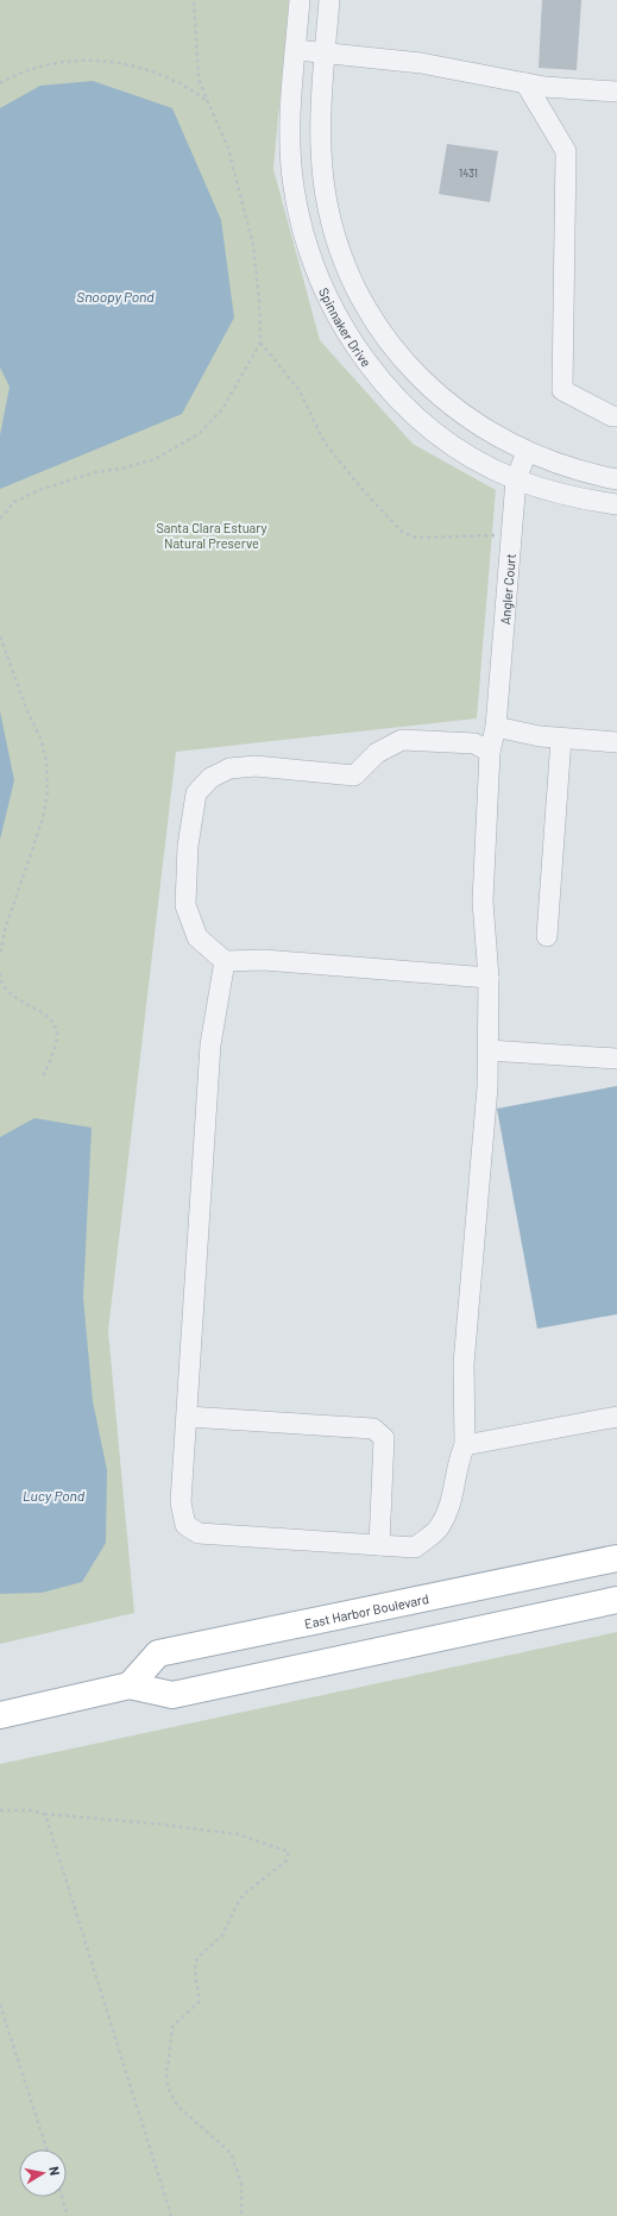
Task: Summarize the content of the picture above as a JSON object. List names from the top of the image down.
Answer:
{
  "streets": {
    "main road": ["East Harbor Boulevard"],
    "street": ["Spinnaker Drive", "Angler Court"]
  },
  "crossings": [
    ["Spinnaker Drive", "Angler Court"]
  ],
  "water": ["Snoopy Pond", "Lucy Pond"],
  "parks": ["Santa Clara Estuary Natural Preserve"],
  "house_numbers": ["1431"],
  "north": "right"
}
